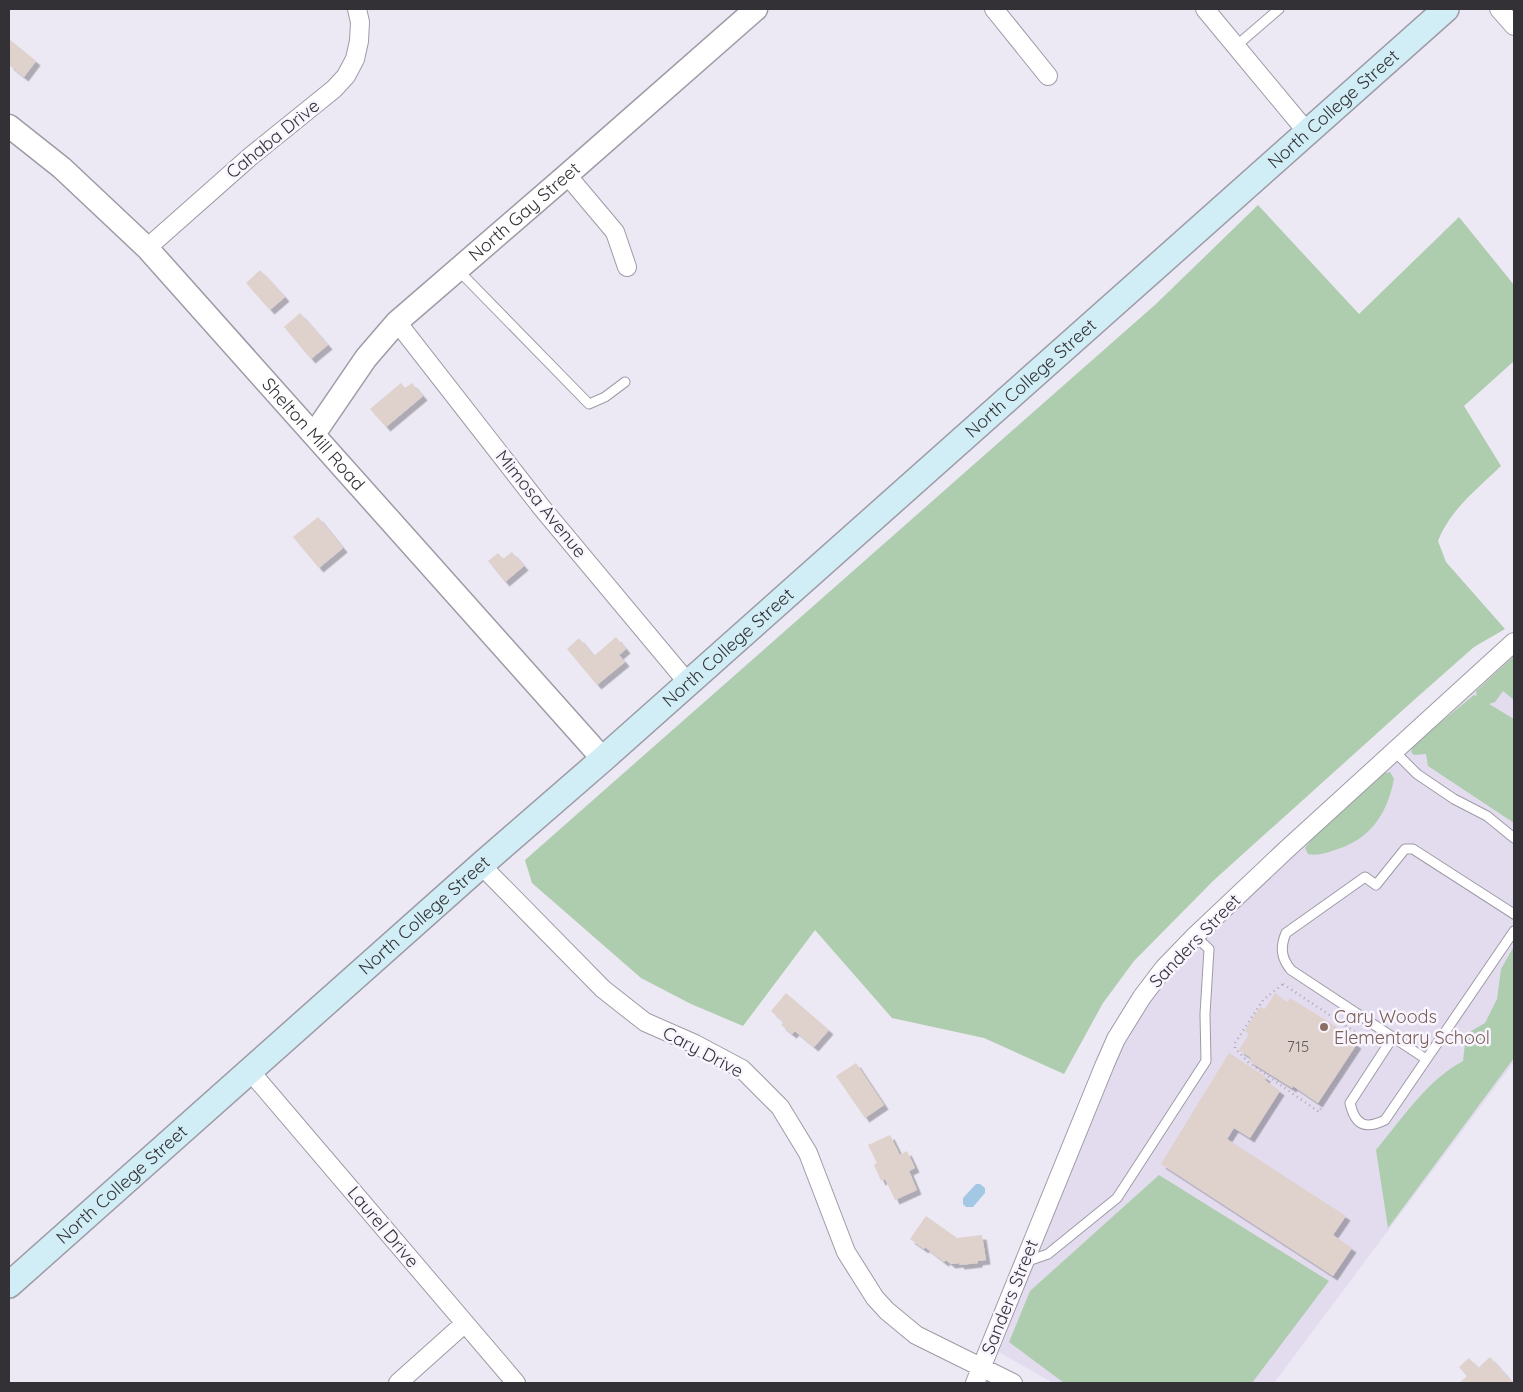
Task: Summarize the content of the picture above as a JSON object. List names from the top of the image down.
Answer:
{
  "streets": {
    "main road": ["North College Street"],
    "street": [
      "Cahaba Drive",
      "North Gay Street",
      "Shelton Mill Road",
      "Mimosa Avenue",
      "Sanders Street",
      "Cary Drive",
      "Laurel Drive"
    ]
  },
  "crossings": [
    ["North College Street", "Shelton Mill Road"],
    ["North College Street", "Mimosa Avenue"],
    ["North College Street", "Cary Drive"],
    ["North College Street", "Laurel Drive"],
    ["Cahaba Drive", "Shelton Mill Road"],
    ["North Gay Street", "Shelton Mill Road"],
    ["North Gay Street", "Mimosa Avenue"],
    ["Sanders Street", "Cary Drive"]
  ],
  "places": ["Cary Woods Elementary School"],
  "house_numbers": ["715"]
}
